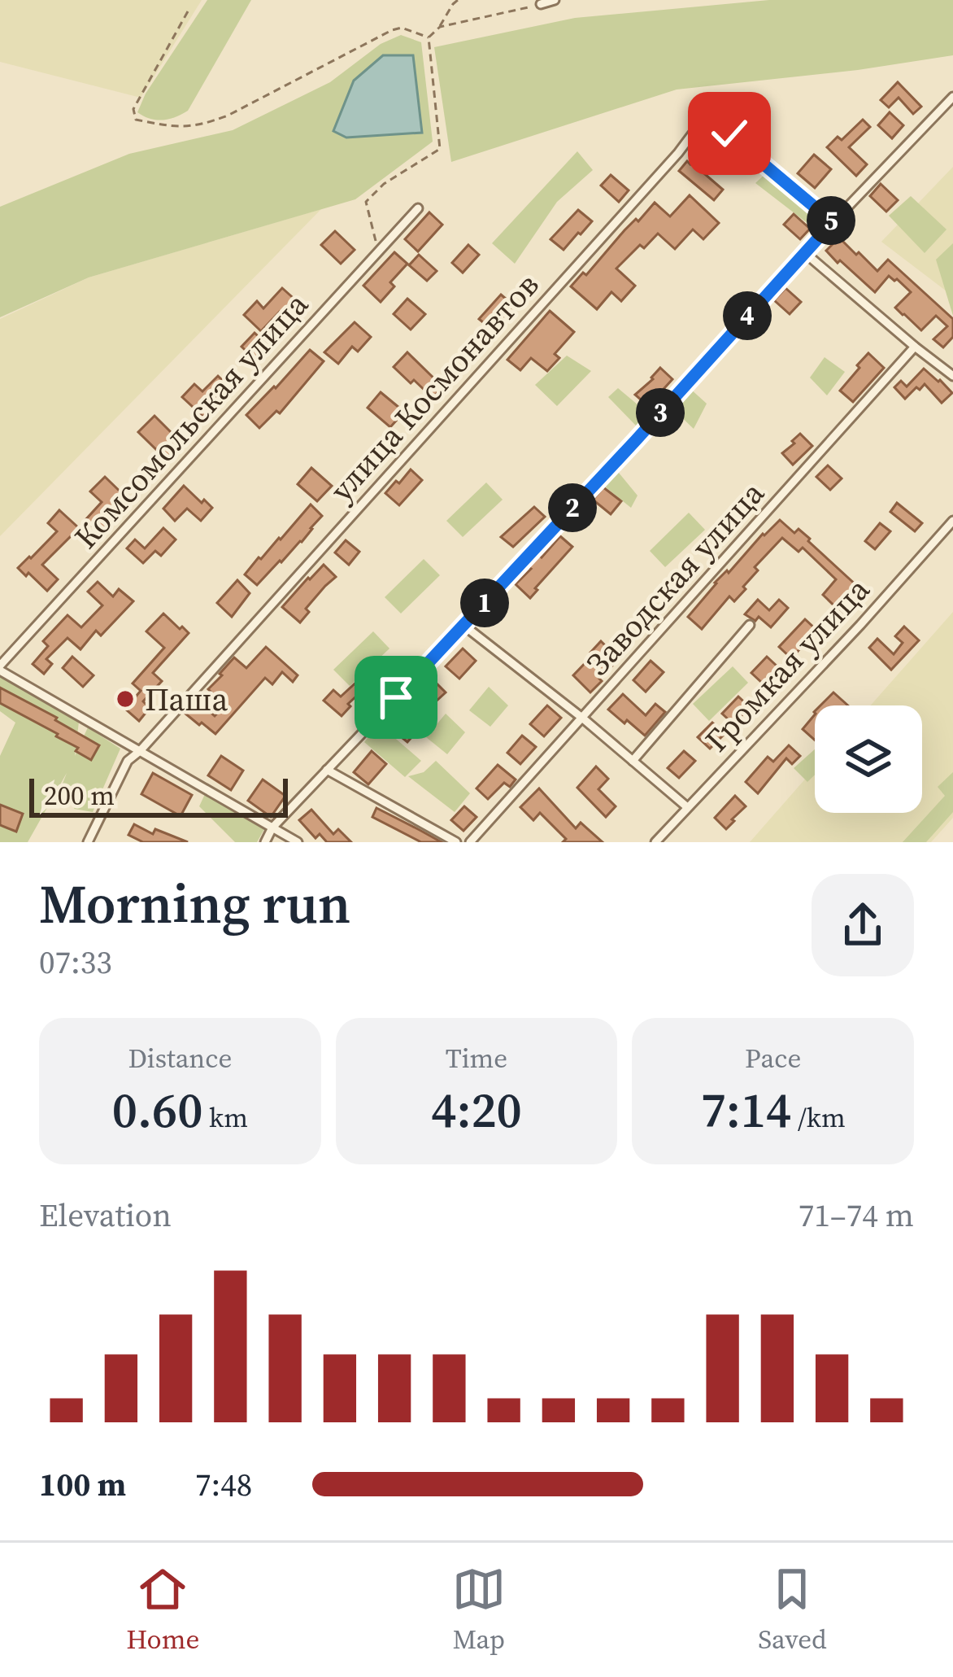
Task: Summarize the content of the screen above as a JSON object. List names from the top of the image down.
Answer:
{
  "streets": {
    "street": [
      "улица Космонавтов",
      "Комсомольская улица",
      "Заводская улица",
      "Громкая улица"
    ]
  },
  "places": ["Паша"],
  "scale_bar": "200 m",
  "page": {
    "pins": [
      "5",
      "4",
      "3",
      "2",
      "1"
    ],
    "scale": "200 m",
    "heading": ["Morning run", "07:33"],
    "stats": [
      ["Distance", "0.60 km"],
      ["Time", "4:20"],
      ["Pace", "7:14 /km"]
    ],
    "chart": ["Elevation", "71–74 m"],
    "list": [
      {
        "name": "100 m",
        "note": "7:48"
      }
    ],
    "tabs": ["Home", "Map", "Saved"]
  }
}
